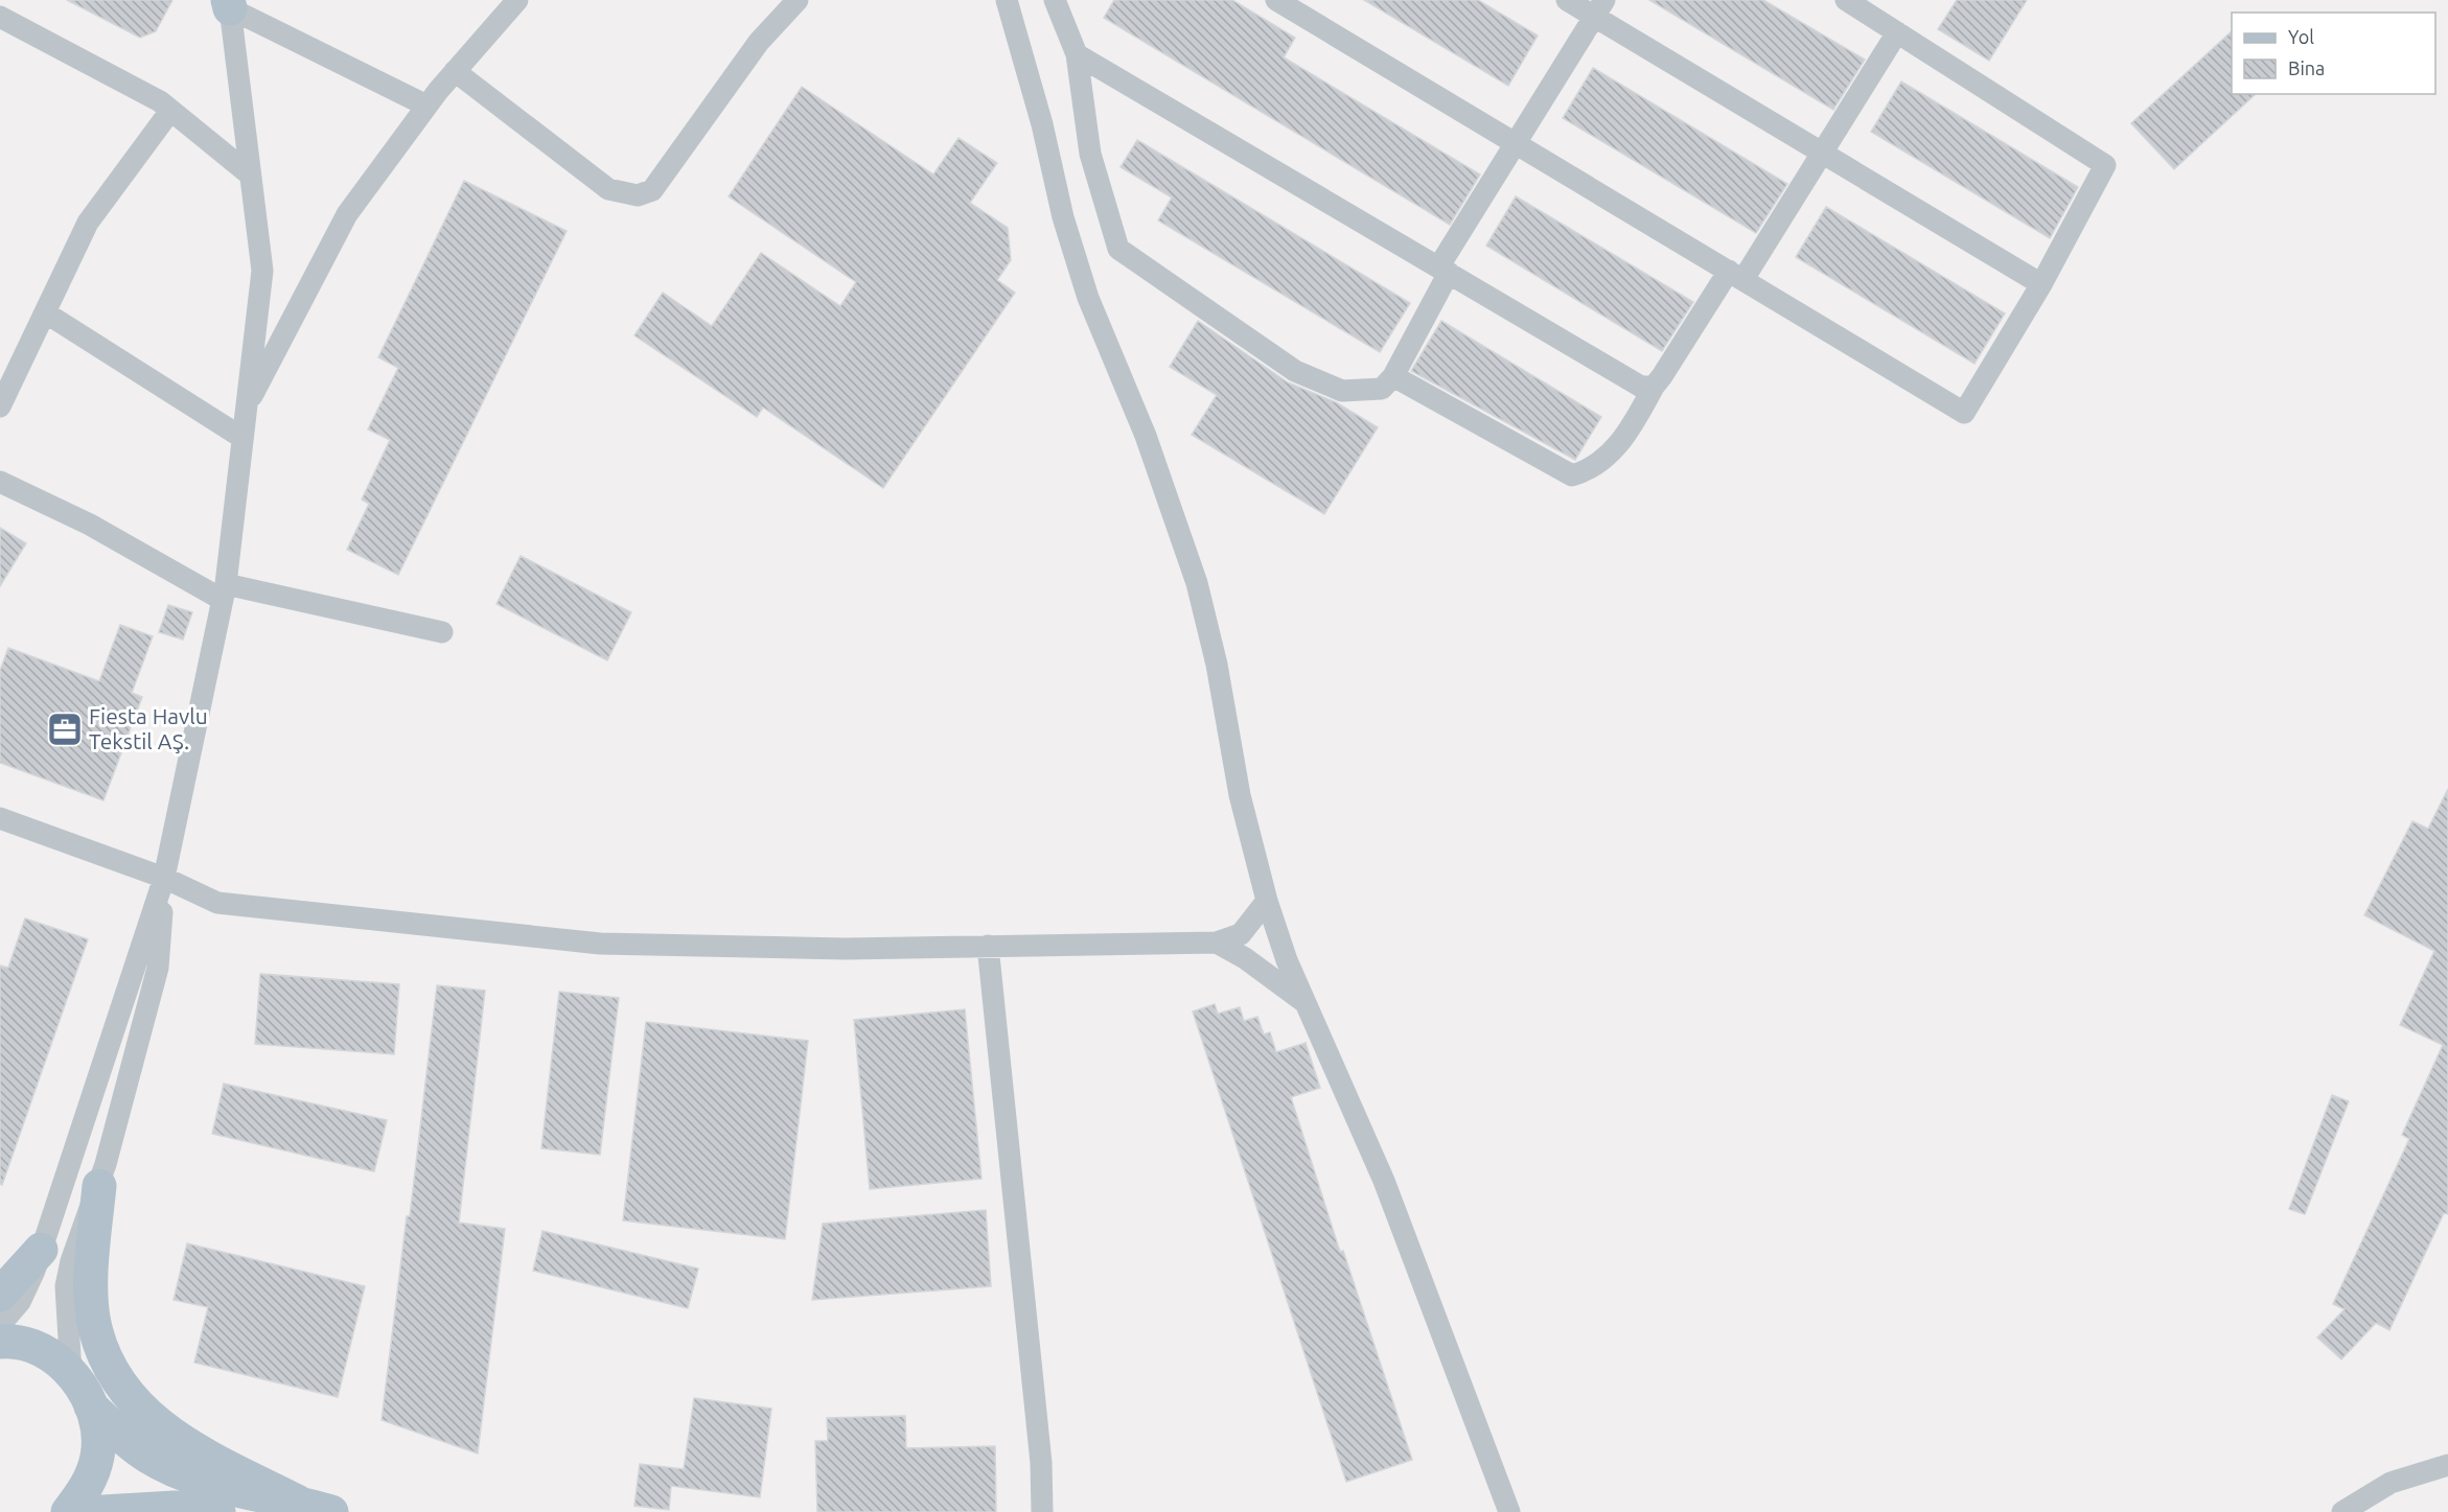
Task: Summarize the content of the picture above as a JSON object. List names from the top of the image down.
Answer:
{
  "places": {
    "office": ["Fiesta Havlu Tekstil AŞ."]
  },
  "legend": ["Yol", "Bina"]
}
